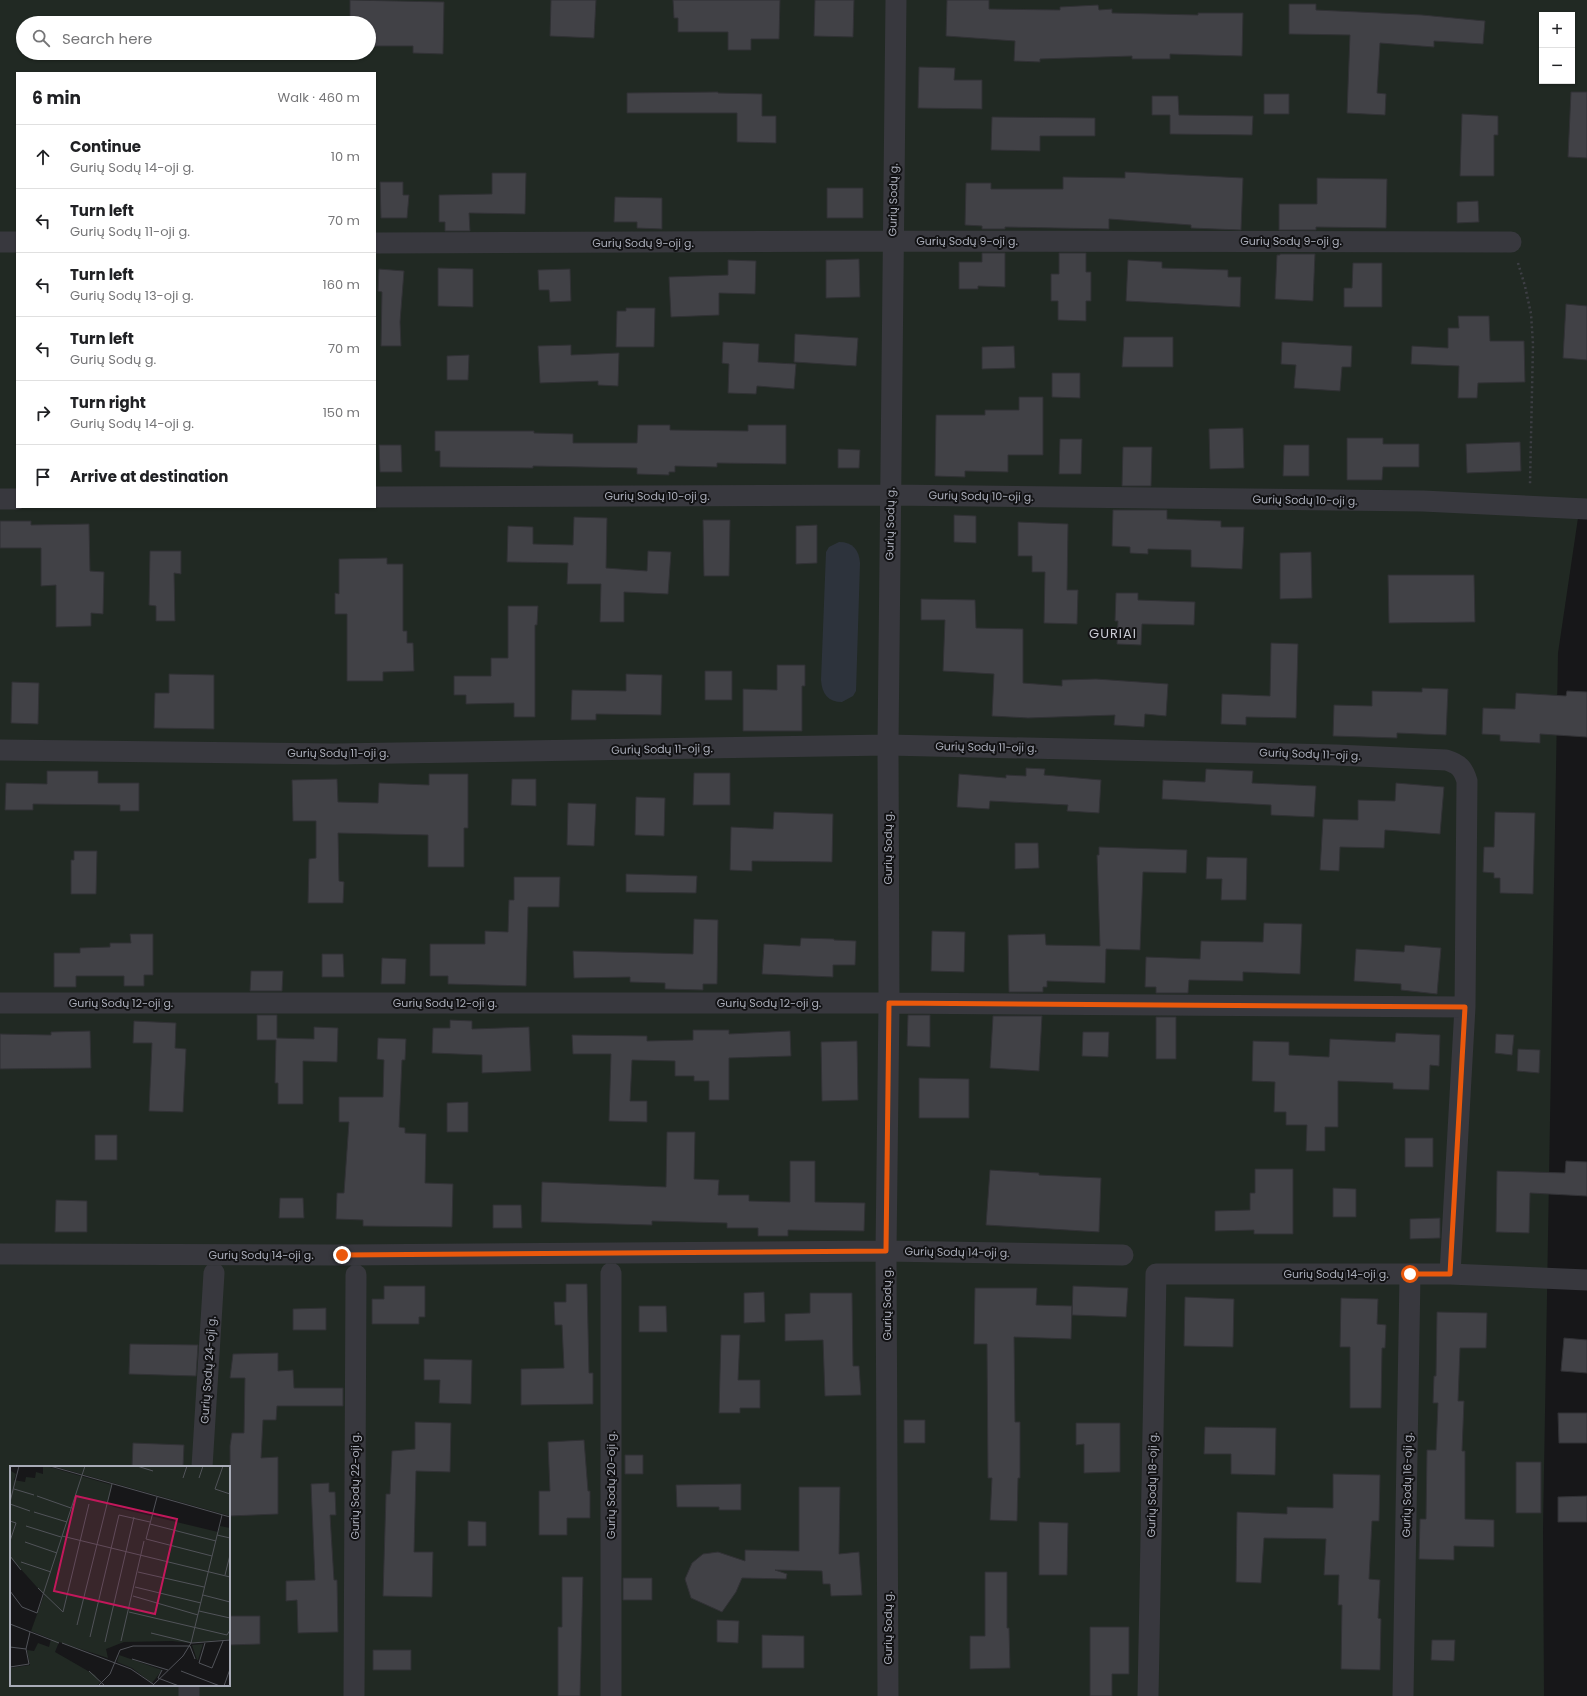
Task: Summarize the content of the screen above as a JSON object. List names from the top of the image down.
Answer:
{
  "streets": {
    "street": [
      "Gurių Sodų g.",
      "Gurių Sodų 9-oji g.",
      "Gurių Sodų 10-oji g.",
      "Gurių Sodų 11-oji g.",
      "Gurių Sodų 12-oji g.",
      "Gurių Sodų 14-oji g.",
      "Gurių Sodų 24-oji g.",
      "Gurių Sodų 20-oji g.",
      "Gurių Sodų 18-oji g.",
      "Gurių Sodų 16-oji g.",
      "Gurių Sodų 22-oji g."
    ]
  },
  "crossings": [
    ["Gurių Sodų g.", "Gurių Sodų 9-oji g."],
    ["Gurių Sodų g.", "Gurių Sodų 10-oji g."],
    ["Gurių Sodų g.", "Gurių Sodų 11-oji g."],
    ["Gurių Sodų g.", "Gurių Sodų 12-oji g."],
    ["Gurių Sodų g.", "Gurių Sodų 14-oji g."],
    ["Gurių Sodų 11-oji g.", "Gurių Sodų 12-oji g."],
    ["Gurių Sodų 11-oji g.", "Gurių Sodų 14-oji g."],
    ["Gurių Sodų 14-oji g.", "Gurių Sodų 18-oji g."],
    ["Gurių Sodų 14-oji g.", "Gurių Sodų 16-oji g."]
  ],
  "districts": ["GURIAI"],
  "page": {
    "map_buttons": ["+", "−"],
    "search": "Search here",
    "heading": ["6 min", "Walk · 460 m"],
    "list": [
      ["Continue", "Gurių Sodų 14-oji g.", "10 m"],
      ["Turn left", "Gurių Sodų 11-oji g.", "70 m"],
      ["Turn left", "Gurių Sodų 13-oji g.", "160 m"],
      ["Turn left", "Gurių Sodų g.", "70 m"],
      ["Turn right", "Gurių Sodų 14-oji g.", "150 m"],
      "Arrive at destination"
    ]
  }
}
